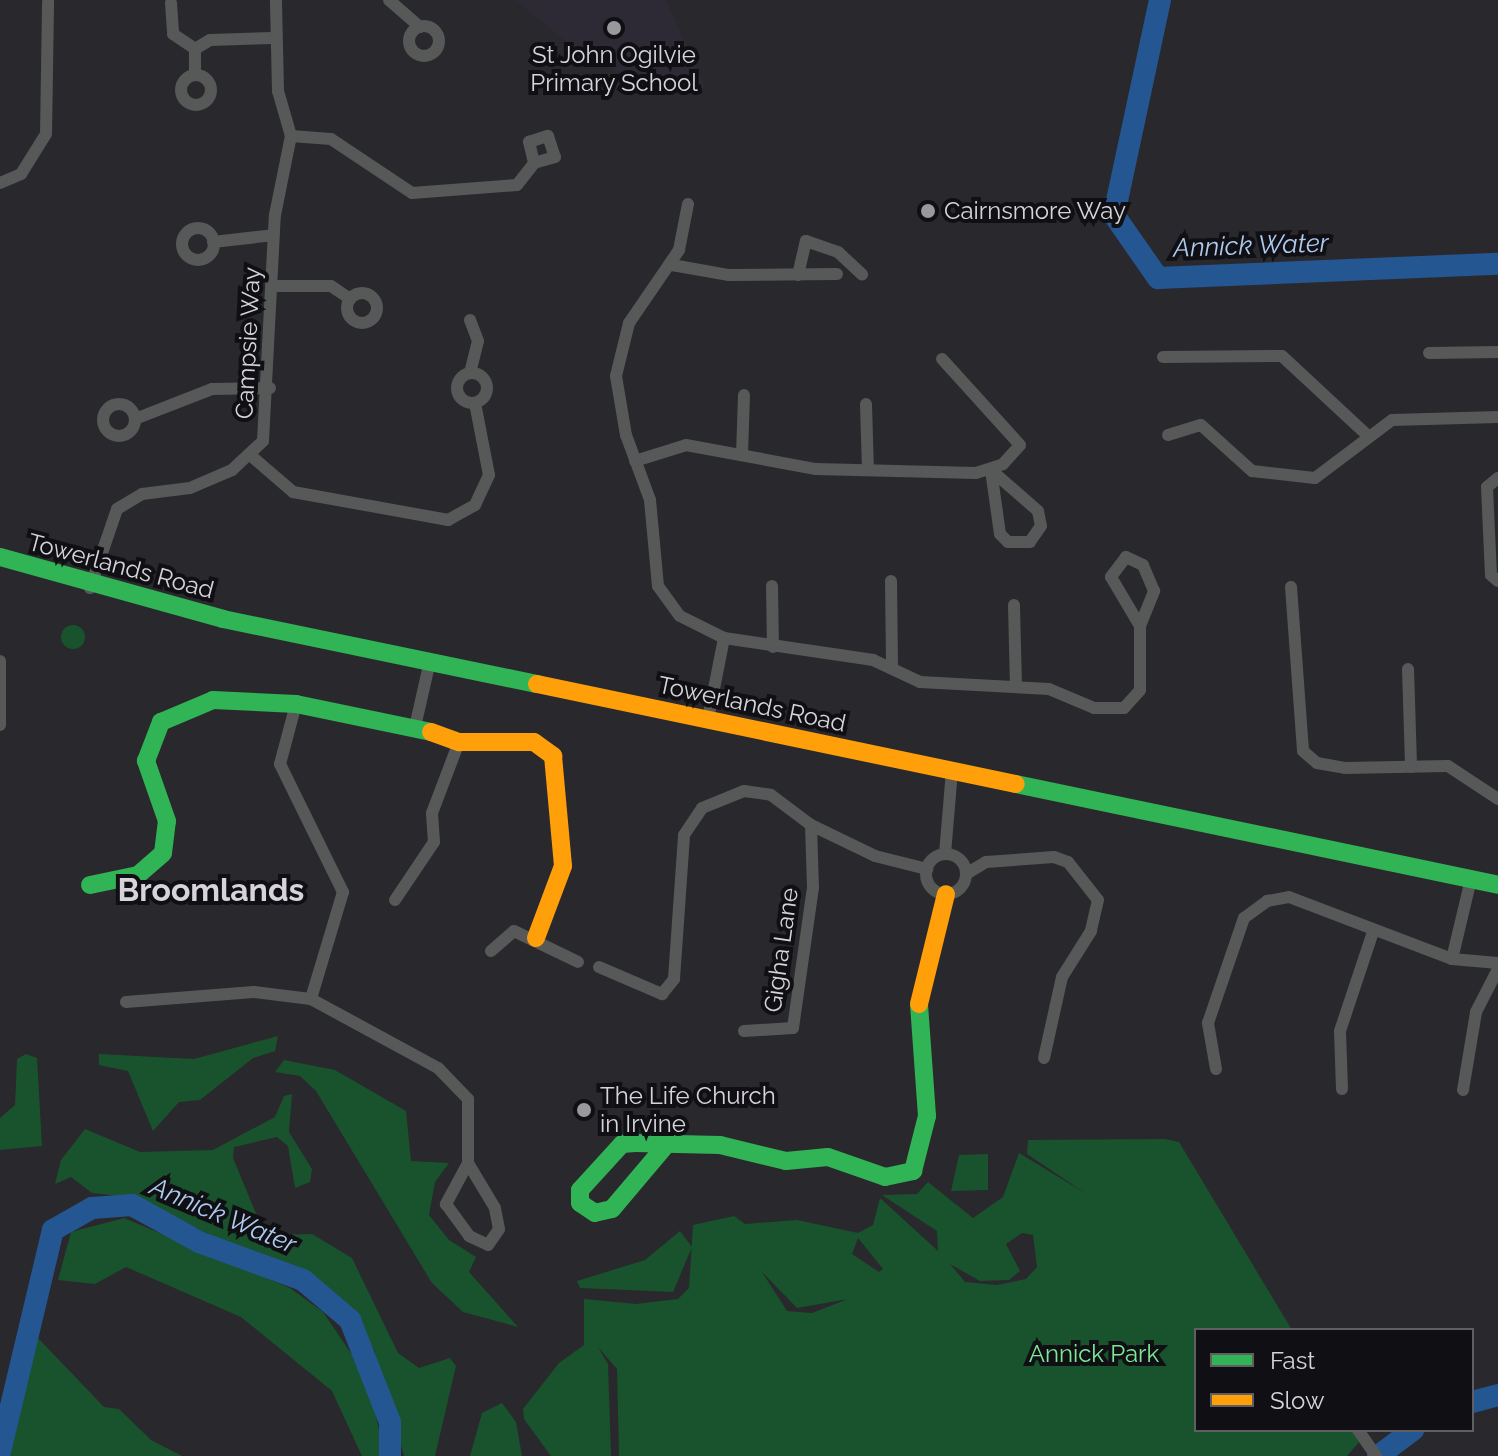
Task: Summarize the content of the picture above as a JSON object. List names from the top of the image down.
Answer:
{
  "streets": {
    "street": ["Campsie Way", "Towerlands Road", "Gigha Lane"]
  },
  "crossings": [
    ["Campsie Way", "Towerlands Road"]
  ],
  "districts": ["Broomlands"],
  "water": ["Annick Water"],
  "parks": ["Annick Park"],
  "places": ["St John Ogilvie Primary School", "Cairnsmore Way", "The Life Church in Irvine"],
  "legend": ["Fast", "Slow"]
}
